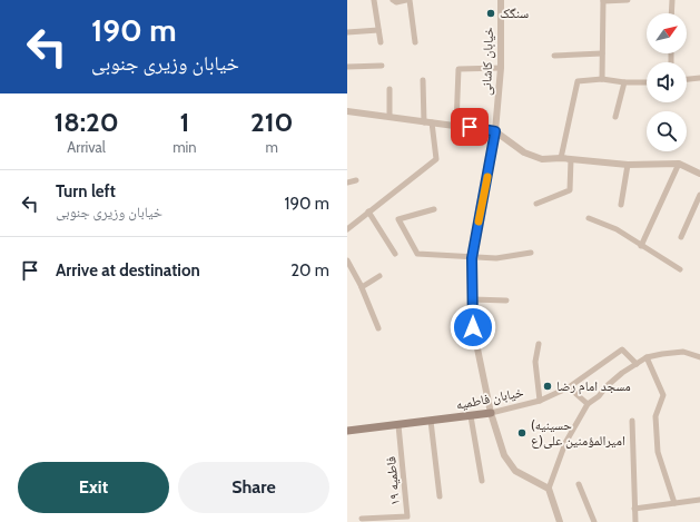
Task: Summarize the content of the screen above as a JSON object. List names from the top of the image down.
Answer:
{
  "streets": {
    "main road": ["خیابان فاطمیه"],
    "street": ["خیابان کاشانی", "فاطمیه ۱۹"]
  },
  "crossings": [
    ["خیابان کاشانی", "خیابان فاطمیه"],
    ["خیابان فاطمیه", "فاطمیه ۱۹"]
  ],
  "places": ["سنگک", "مسجد امام رضا", "(حسینیه امیرالمؤمنین علی(ع"],
  "north": "top right",
  "page": {
    "turn": ["190 m", "خیابان وزیری جنوبی"],
    "eta": [
      "18:20",
      "Arrival",
      "1",
      "min",
      "210",
      "m"
    ],
    "list": [
      {
        "name": "Turn left",
        "note": "خیابان وزیری جنوبی",
        "value": "190 m"
      },
      {
        "name": "Arrive at destination",
        "value": "20 m"
      }
    ],
    "buttons": ["Exit", "Share"]
  }
}
